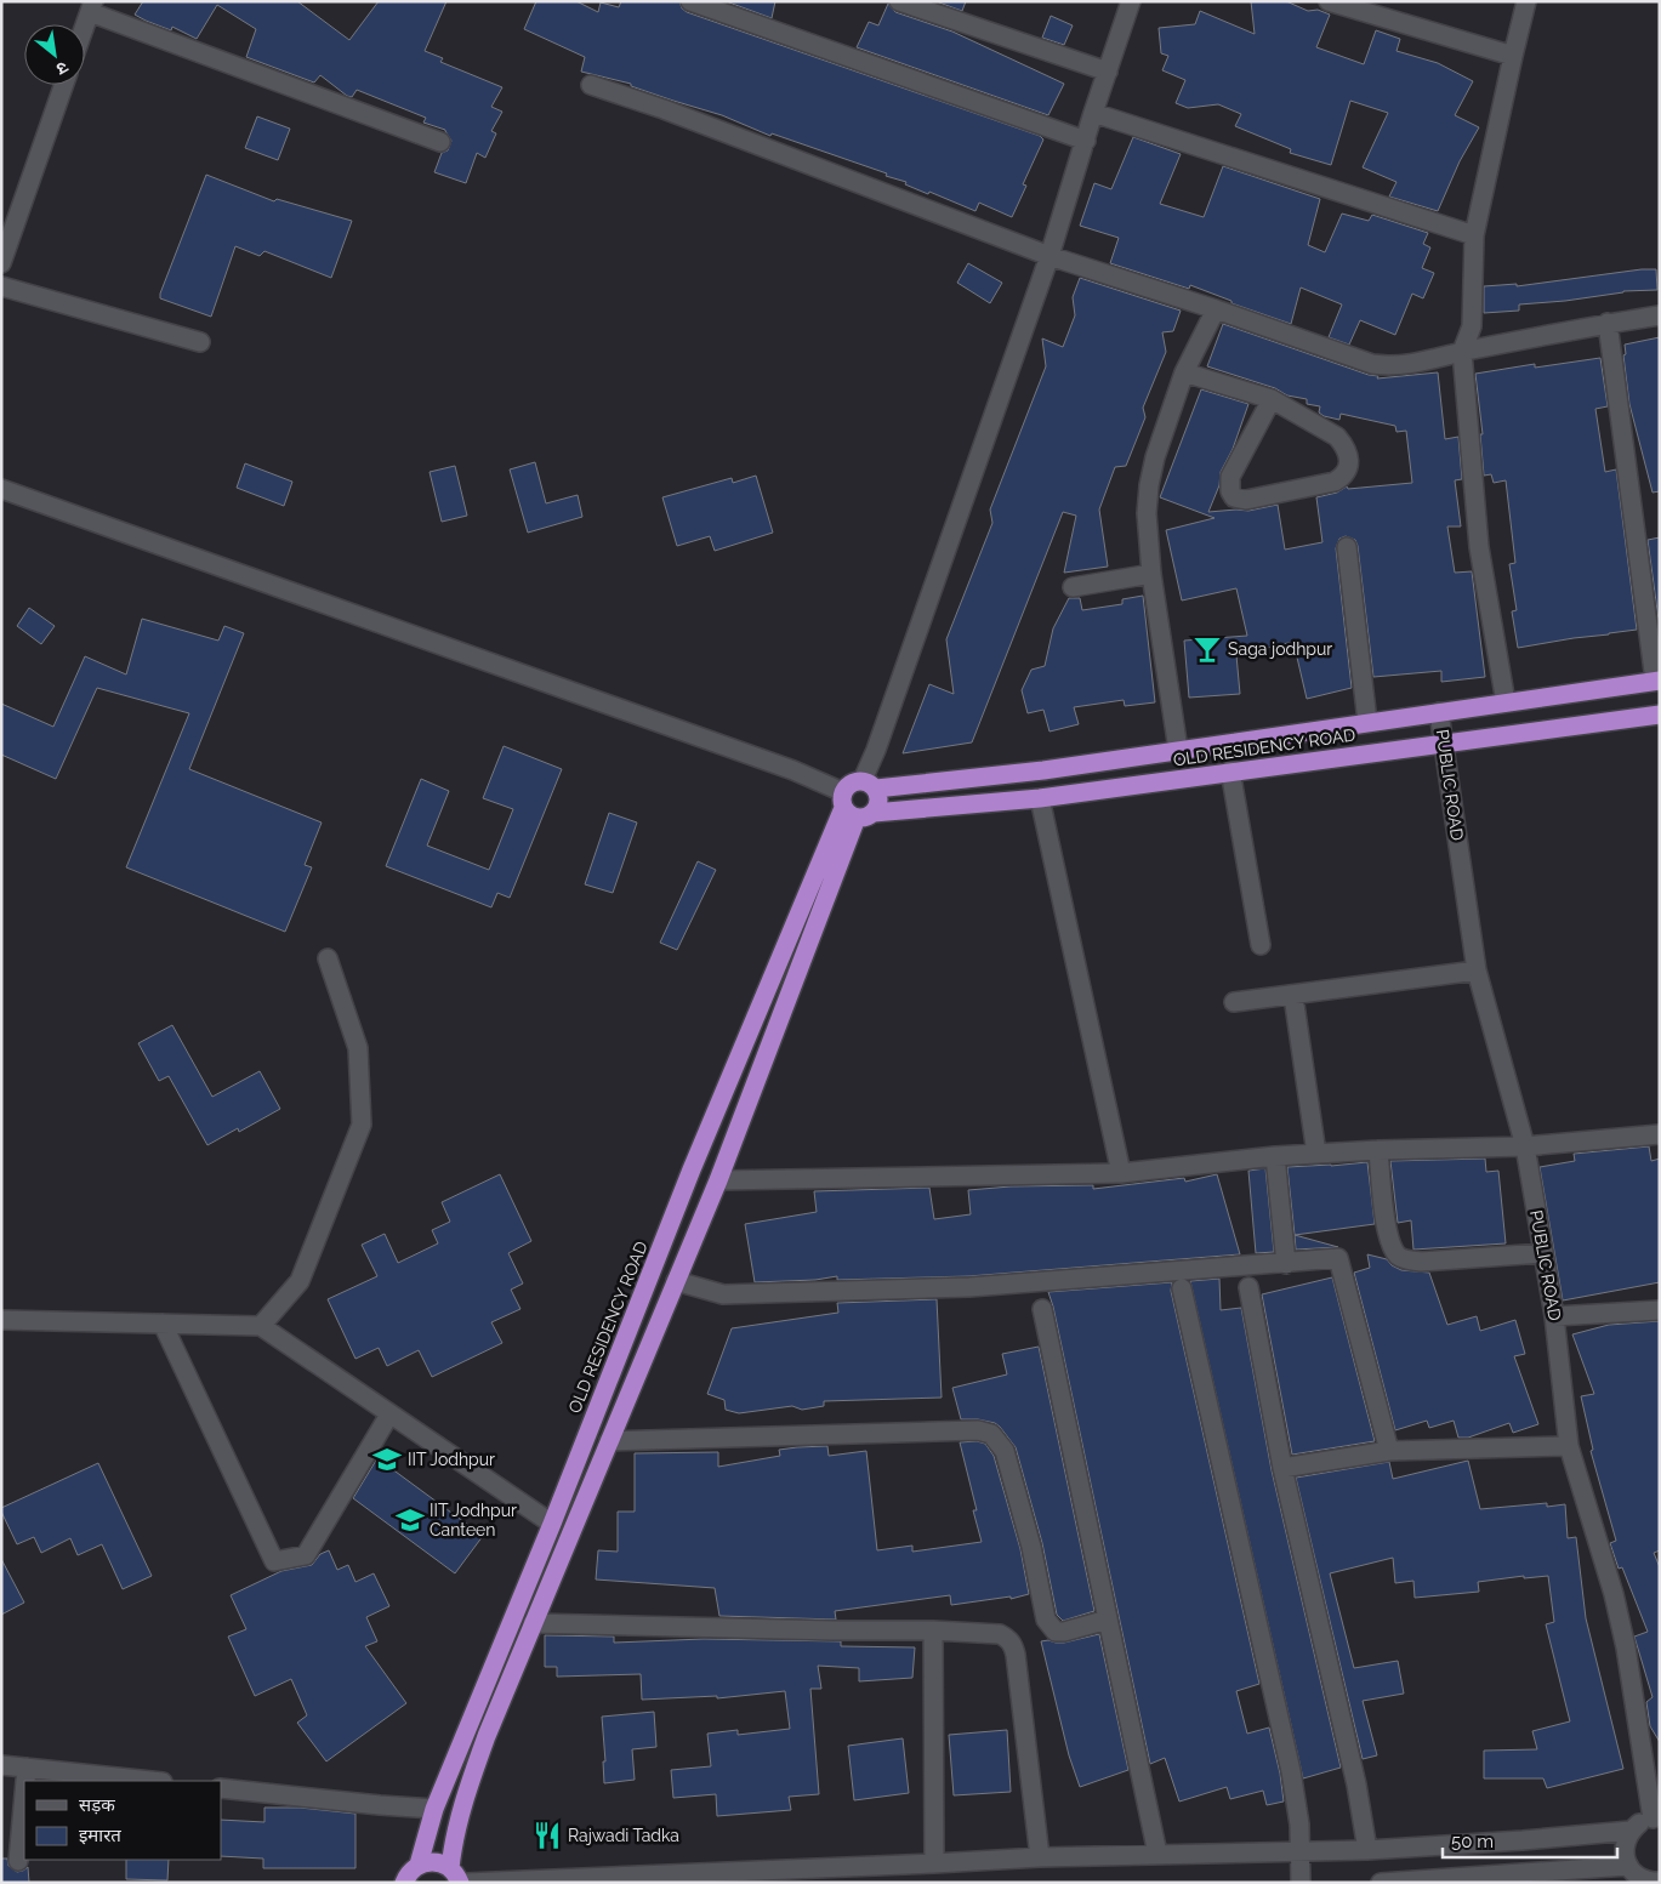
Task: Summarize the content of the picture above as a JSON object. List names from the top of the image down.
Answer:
{
  "streets": {
    "highway": ["OLD RESIDENCY ROAD"],
    "street": ["PUBLIC ROAD"]
  },
  "crossings": [
    ["OLD RESIDENCY ROAD", "PUBLIC ROAD"]
  ],
  "places": {
    "bar": ["Saga jodhpur"],
    "school or university": ["IIT Jodhpur", "IIT Jodhpur Canteen"],
    "restaurant": ["Rajwadi Tadka"]
  },
  "legend": ["सड़क", "इमारत"],
  "scale_bar": "50 m",
  "north": "bottom right"
}
